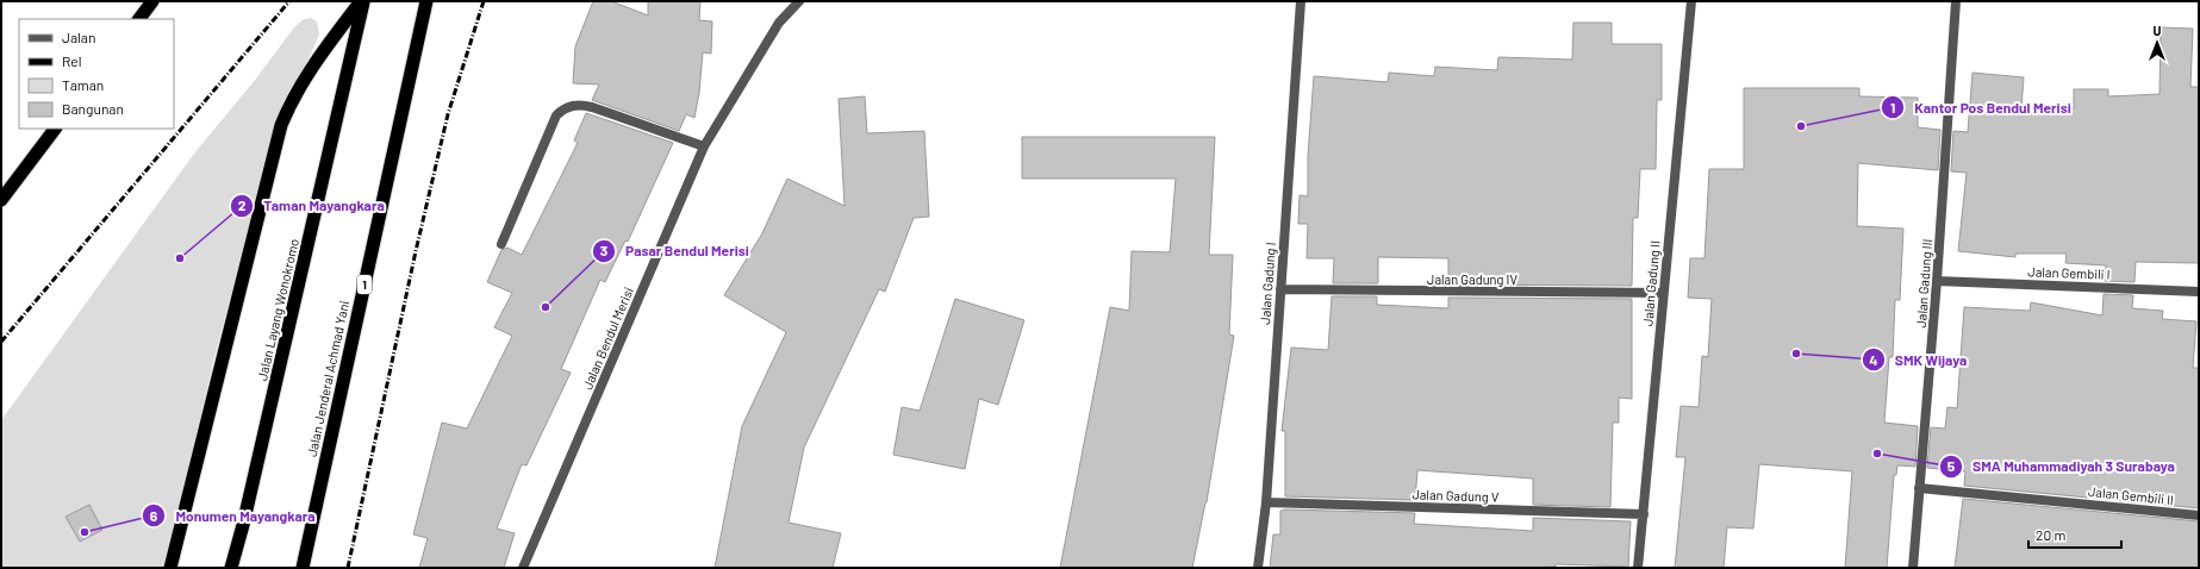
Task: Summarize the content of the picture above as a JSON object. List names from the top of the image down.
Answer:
{
  "streets": {
    "highway": ["1", "Jalan Layang Wonokromo", "Jalan Jenderal Achmad Yani"],
    "street": [
      "Jalan Gembili I",
      "Jalan Gadung IV",
      "Jalan Gadung I",
      "Jalan Gadung II",
      "Jalan Gadung III",
      "Jalan Bendul Merisi",
      "Jalan Gadung V",
      "Jalan Gembili II"
    ]
  },
  "crossings": [
    ["Jalan Gembili I", "Jalan Gadung III"],
    ["Jalan Gadung IV", "Jalan Gadung I"],
    ["Jalan Gadung IV", "Jalan Gadung II"],
    ["Jalan Gadung I", "Jalan Gadung V"],
    ["Jalan Gadung II", "Jalan Gadung V"],
    ["Jalan Gadung III", "Jalan Gembili II"]
  ],
  "places": [
    "Kantor Pos Bendul Merisi",
    "Taman Mayangkara",
    "Pasar Bendul Merisi",
    "SMK Wijaya",
    "SMA Muhammadiyah 3 Surabaya",
    "Monumen Mayangkara"
  ],
  "legend": [
    "Jalan",
    "Rel",
    "Taman",
    "Bangunan"
  ],
  "scale_bar": "20 m",
  "north": "top"
}
